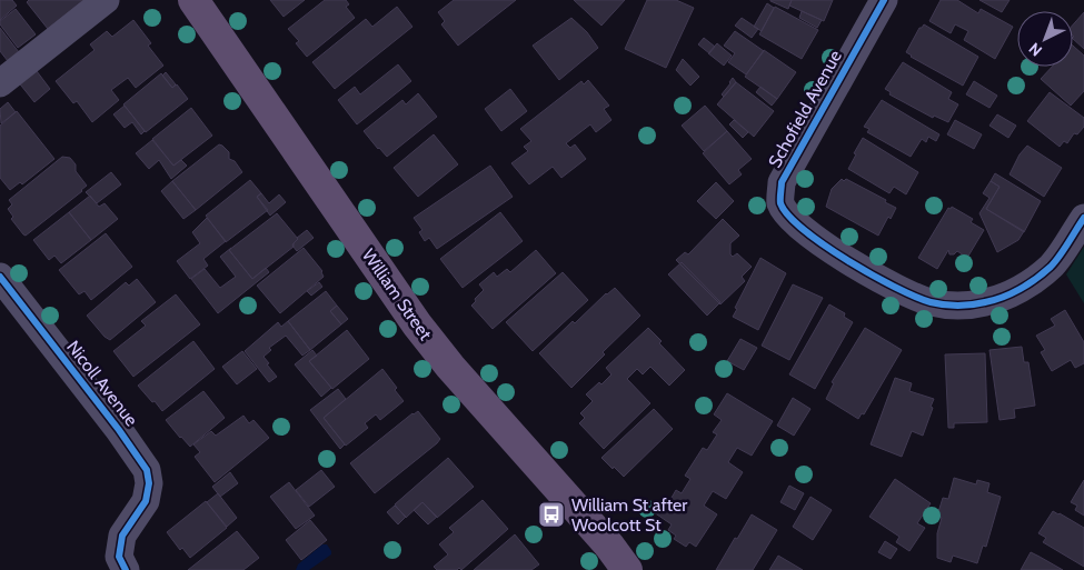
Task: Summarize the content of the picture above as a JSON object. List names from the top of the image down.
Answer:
{
  "streets": {
    "main road": ["William Street"],
    "street": ["Schofield Avenue", "Nicoll Avenue"]
  },
  "places": {
    "bus stop": ["William St after Woolcott St"]
  },
  "north": "bottom left"
}
